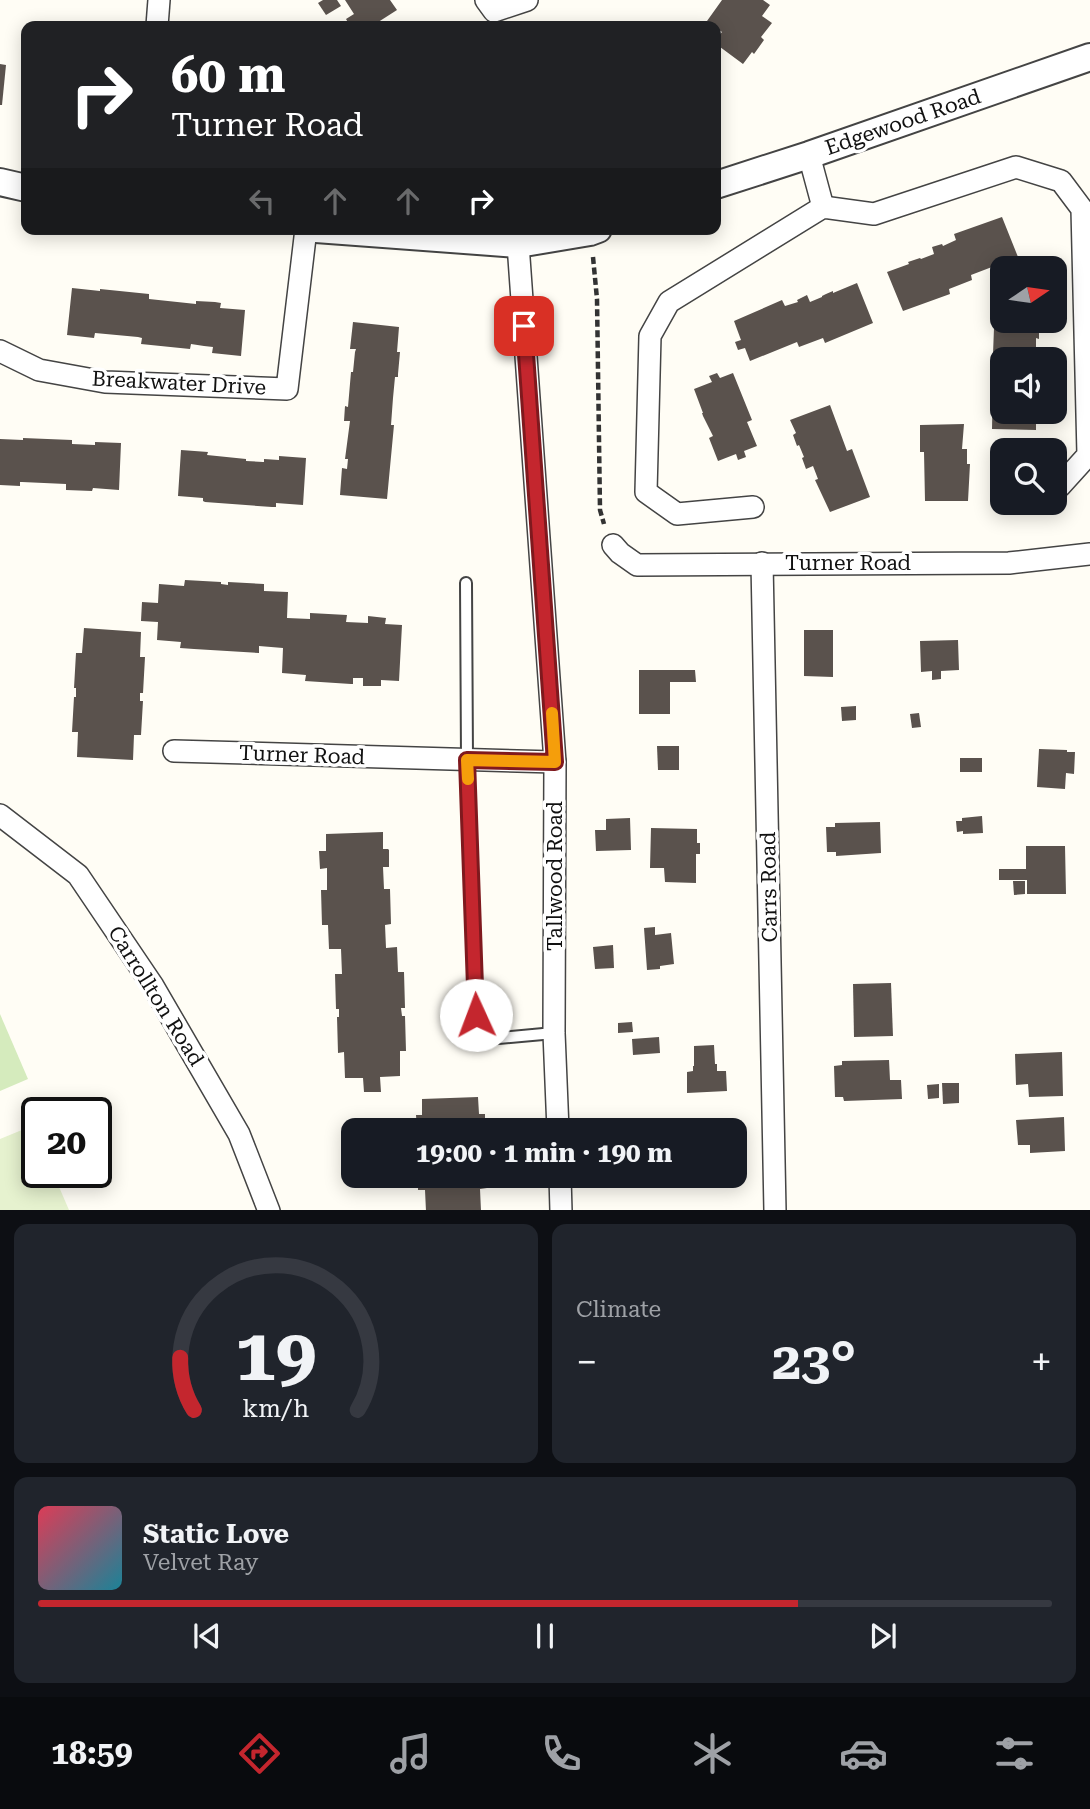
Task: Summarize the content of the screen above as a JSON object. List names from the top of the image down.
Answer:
{
  "streets": {
    "street": [
      "Edgewood Road",
      "Breakwater Drive",
      "Turner Road",
      "Tallwood Road",
      "Carrs Road",
      "Carrollton Road"
    ]
  },
  "crossings": [
    ["Turner Road", "Tallwood Road"],
    ["Turner Road", "Carrs Road"]
  ],
  "north": "right",
  "page": {
    "turn": ["60 m", "Turner Road"],
    "limit": "20",
    "trip": "19:00 · 1 min · 190 m",
    "tile": "Climate",
    "heat": ["−", "23°", "+"],
    "song": ["Static Love", "Velvet Ray"],
    "tabs": "18:59",
    "gauge": ["19", "km/h"]
  }
}
